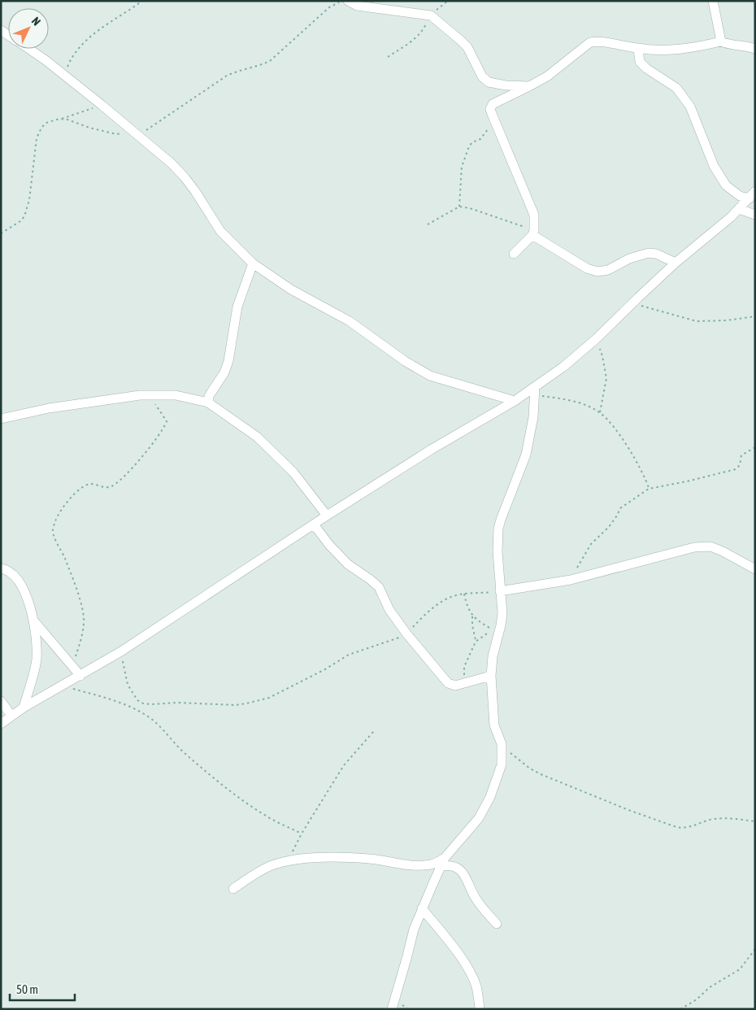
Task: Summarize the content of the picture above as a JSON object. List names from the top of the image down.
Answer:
{
  "scale_bar": "50 m",
  "north": "top right"
}
